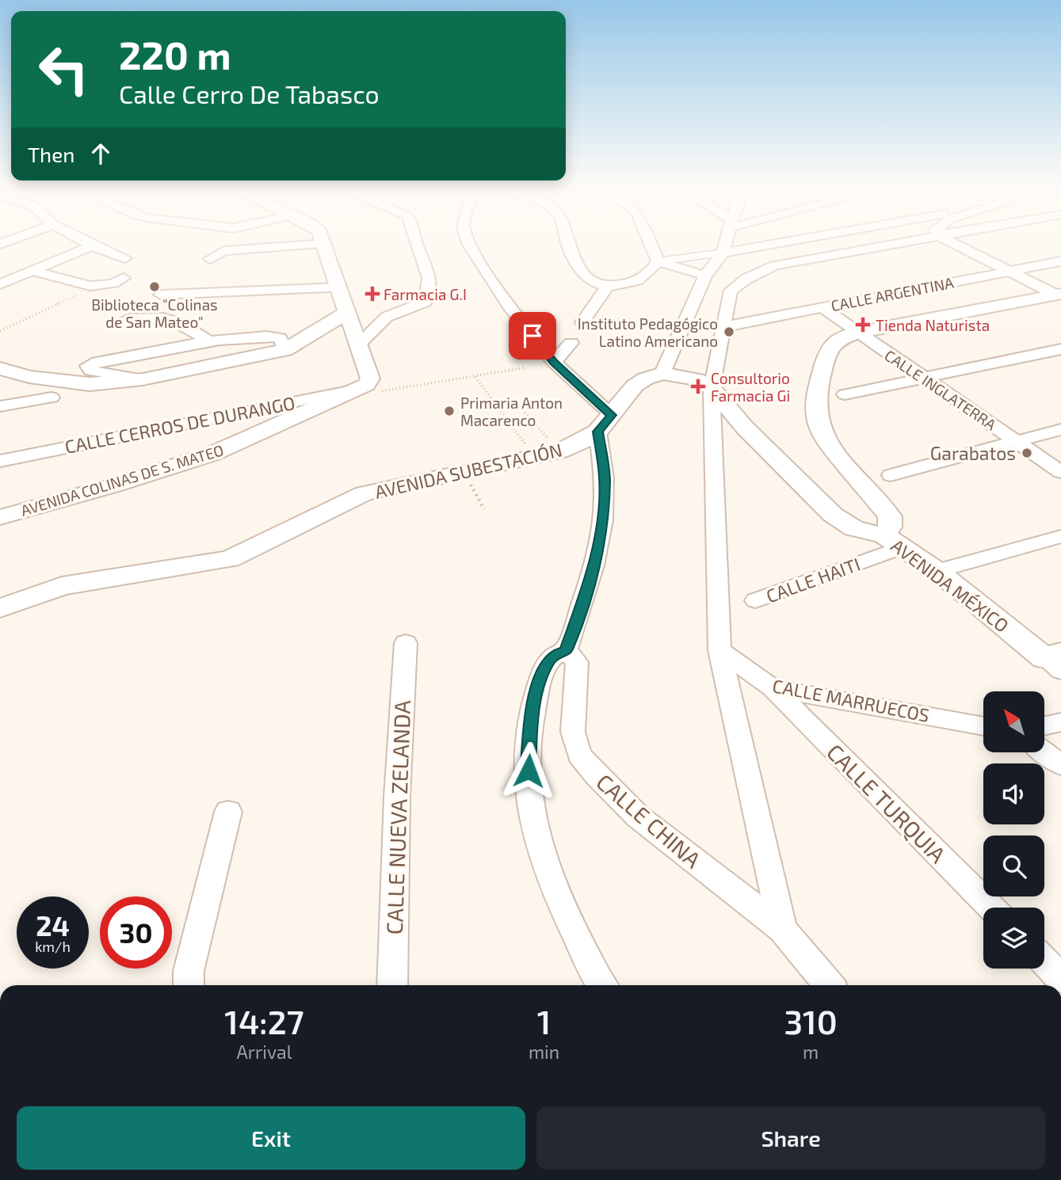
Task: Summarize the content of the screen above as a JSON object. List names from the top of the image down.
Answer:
{
  "streets": {
    "street": [
      "CALLE ARGENTINA",
      "CALLE INGLATERRA",
      "CALLE CERROS DE DURANGO",
      "AVENIDA SUBESTACIÓN",
      "AVENIDA COLINAS DE S. MATEO",
      "CALLE HAITI",
      "AVENIDA MÉXICO",
      "CALLE MARRUECOS",
      "CALLE TURQUIA",
      "CALLE NUEVA ZELANDA",
      "CALLE CHINA"
    ]
  },
  "crossings": [
    ["CALLE ARGENTINA", "CALLE INGLATERRA"],
    ["CALLE INGLATERRA", "AVENIDA MÉXICO"],
    ["CALLE CERROS DE DURANGO", "AVENIDA COLINAS DE S. MATEO"],
    ["CALLE HAITI", "AVENIDA MÉXICO"],
    ["CALLE MARRUECOS", "CALLE TURQUIA"]
  ],
  "places": {
    "other": [
      "Biblioteca \"Colinas de San Mateo\"",
      "Instituto Pedagógico Latino Americano",
      "Primaria Anton Macarenco",
      "Garabatos"
    ],
    "health": ["Farmacia G.I", "Tienda Naturista", "Consultorio Farmacia Gi"]
  },
  "north": "top left",
  "page": {
    "turn": ["220 m", "Calle Cerro De Tabasco"],
    "then": "Then",
    "speed": "24 km/h",
    "limit": "30",
    "eta": [
      "14:27",
      "Arrival",
      "1",
      "min",
      "310",
      "m"
    ],
    "buttons": ["Exit", "Share"]
  }
}
